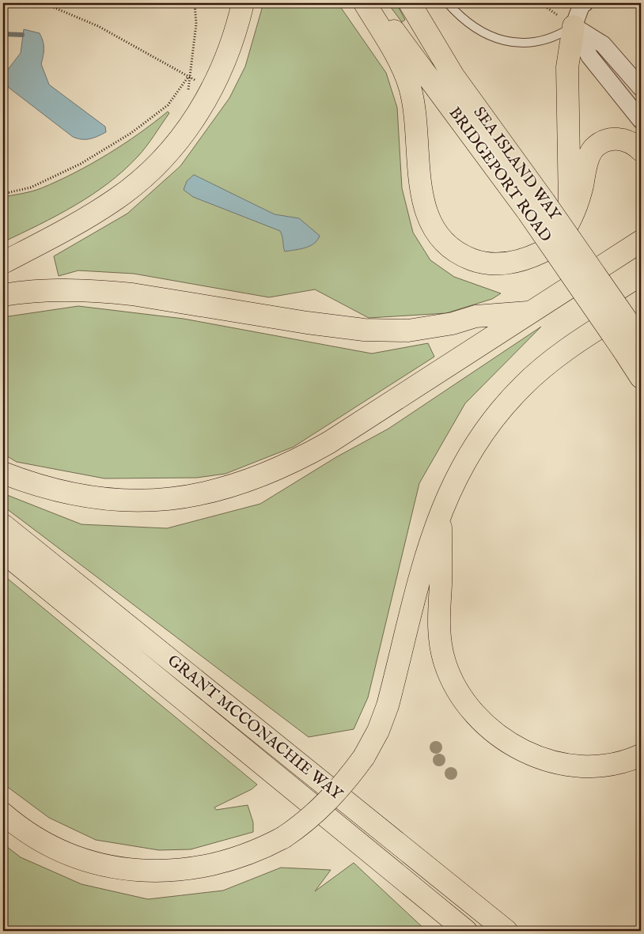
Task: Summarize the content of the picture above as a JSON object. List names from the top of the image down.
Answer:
{
  "streets": {
    "main road": ["SEA ISLAND WAY", "BRIDGEPORT ROAD", "GRANT MCCONACHIE WAY"]
  },
  "crossings": [
    ["SEA ISLAND WAY", "BRIDGEPORT ROAD"]
  ]
}
